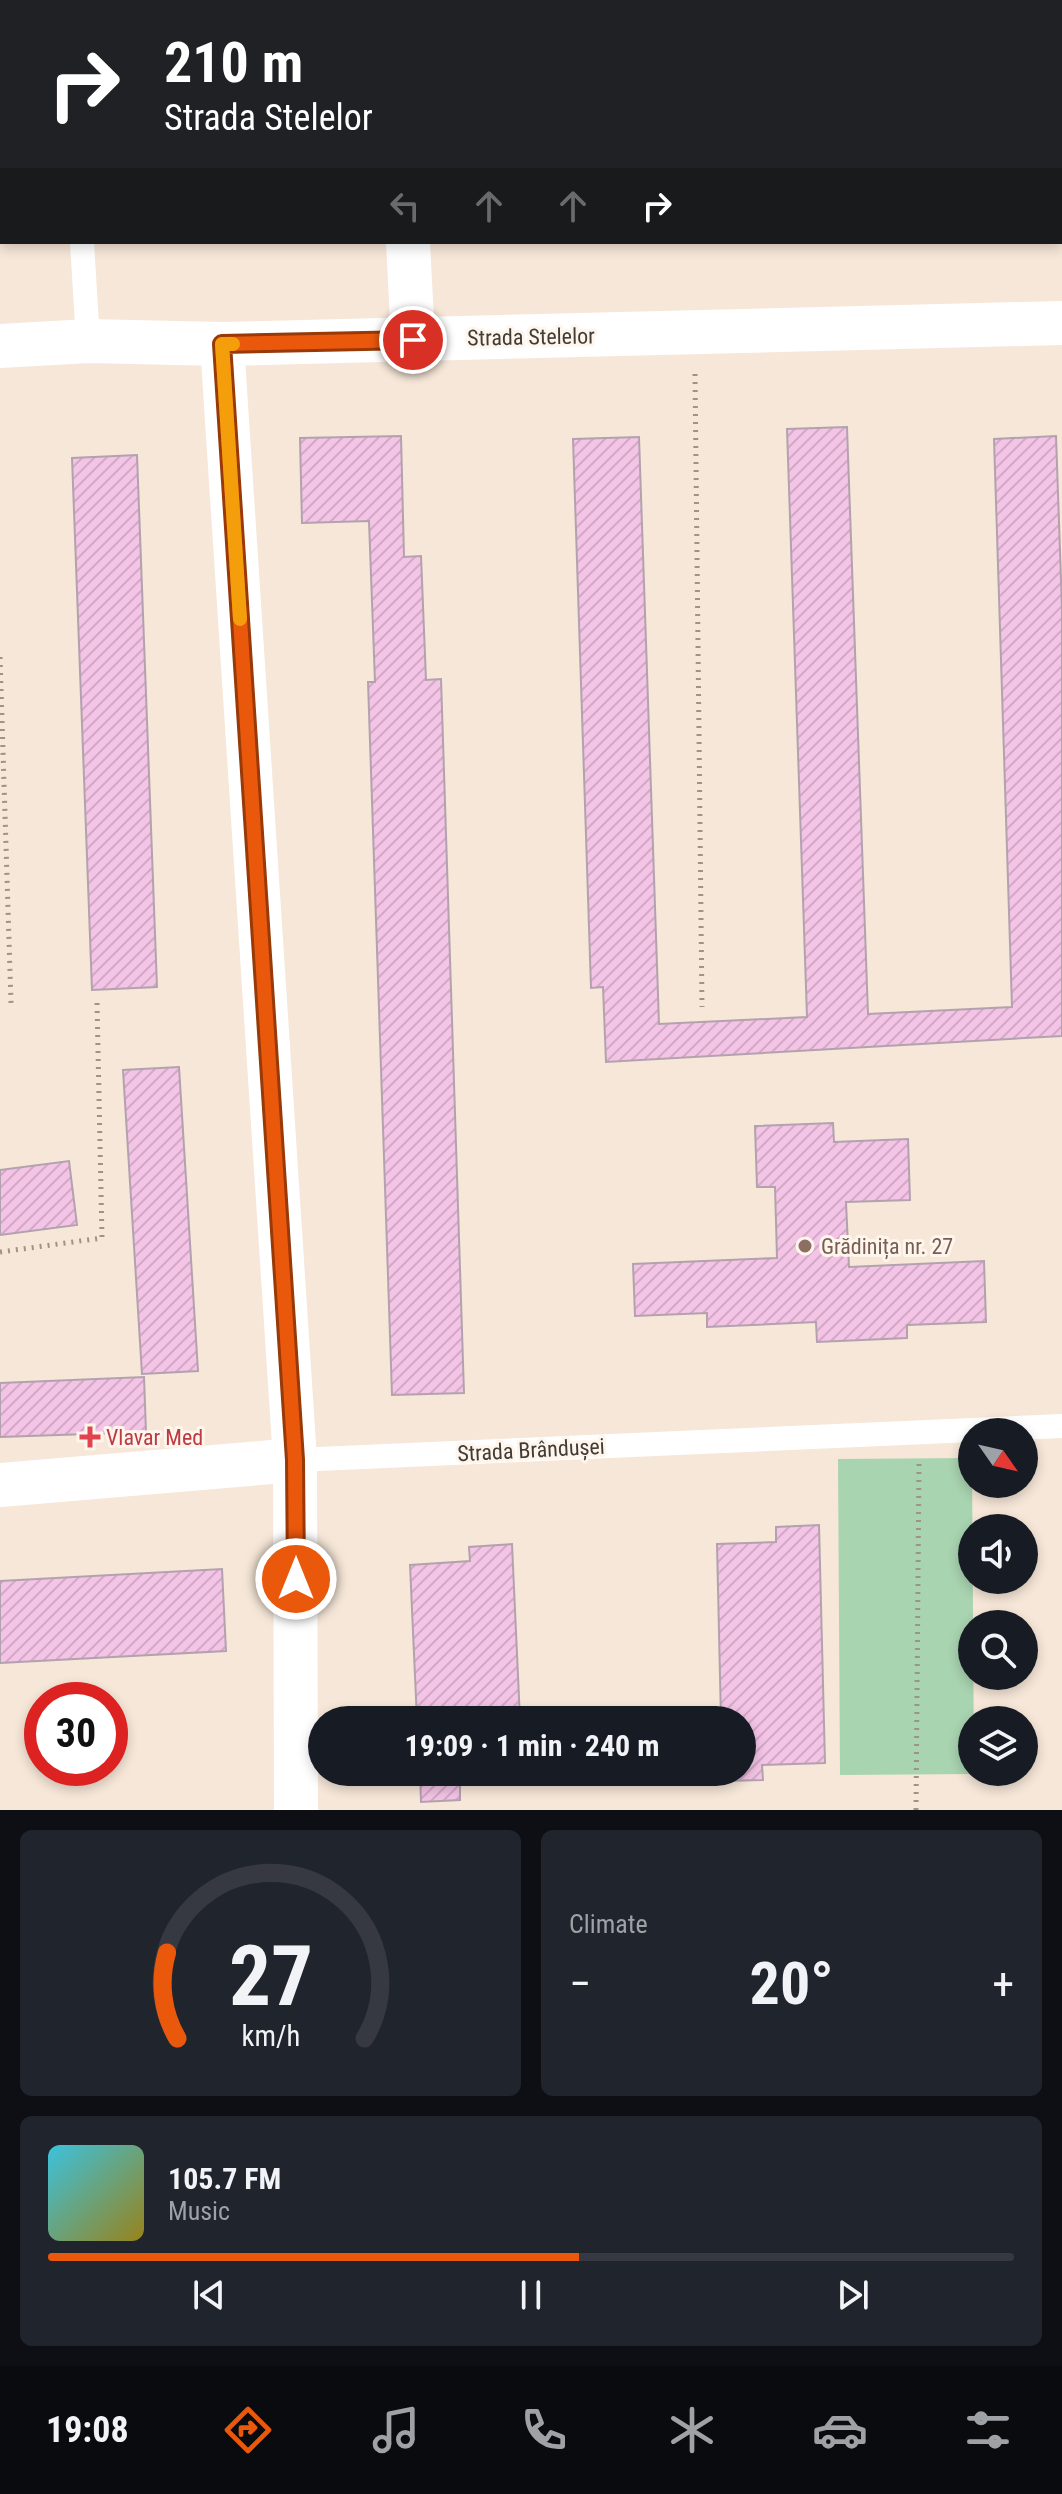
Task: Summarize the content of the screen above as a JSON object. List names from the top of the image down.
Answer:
{
  "streets": {
    "street": ["Strada Stelelor", "Strada Brândușei"]
  },
  "places": {
    "other": ["Grădinița nr. 27"],
    "health": ["Vlavar Med"]
  },
  "north": "bottom right",
  "page": {
    "turn": ["210 m", "Strada Stelelor"],
    "limit": "30",
    "trip": "19:09 · 1 min · 240 m",
    "tile": "Climate",
    "heat": ["−", "20°", "+"],
    "song": ["105.7 FM", "Music"],
    "tabs": "19:08",
    "gauge": ["27", "km/h"]
  }
}
